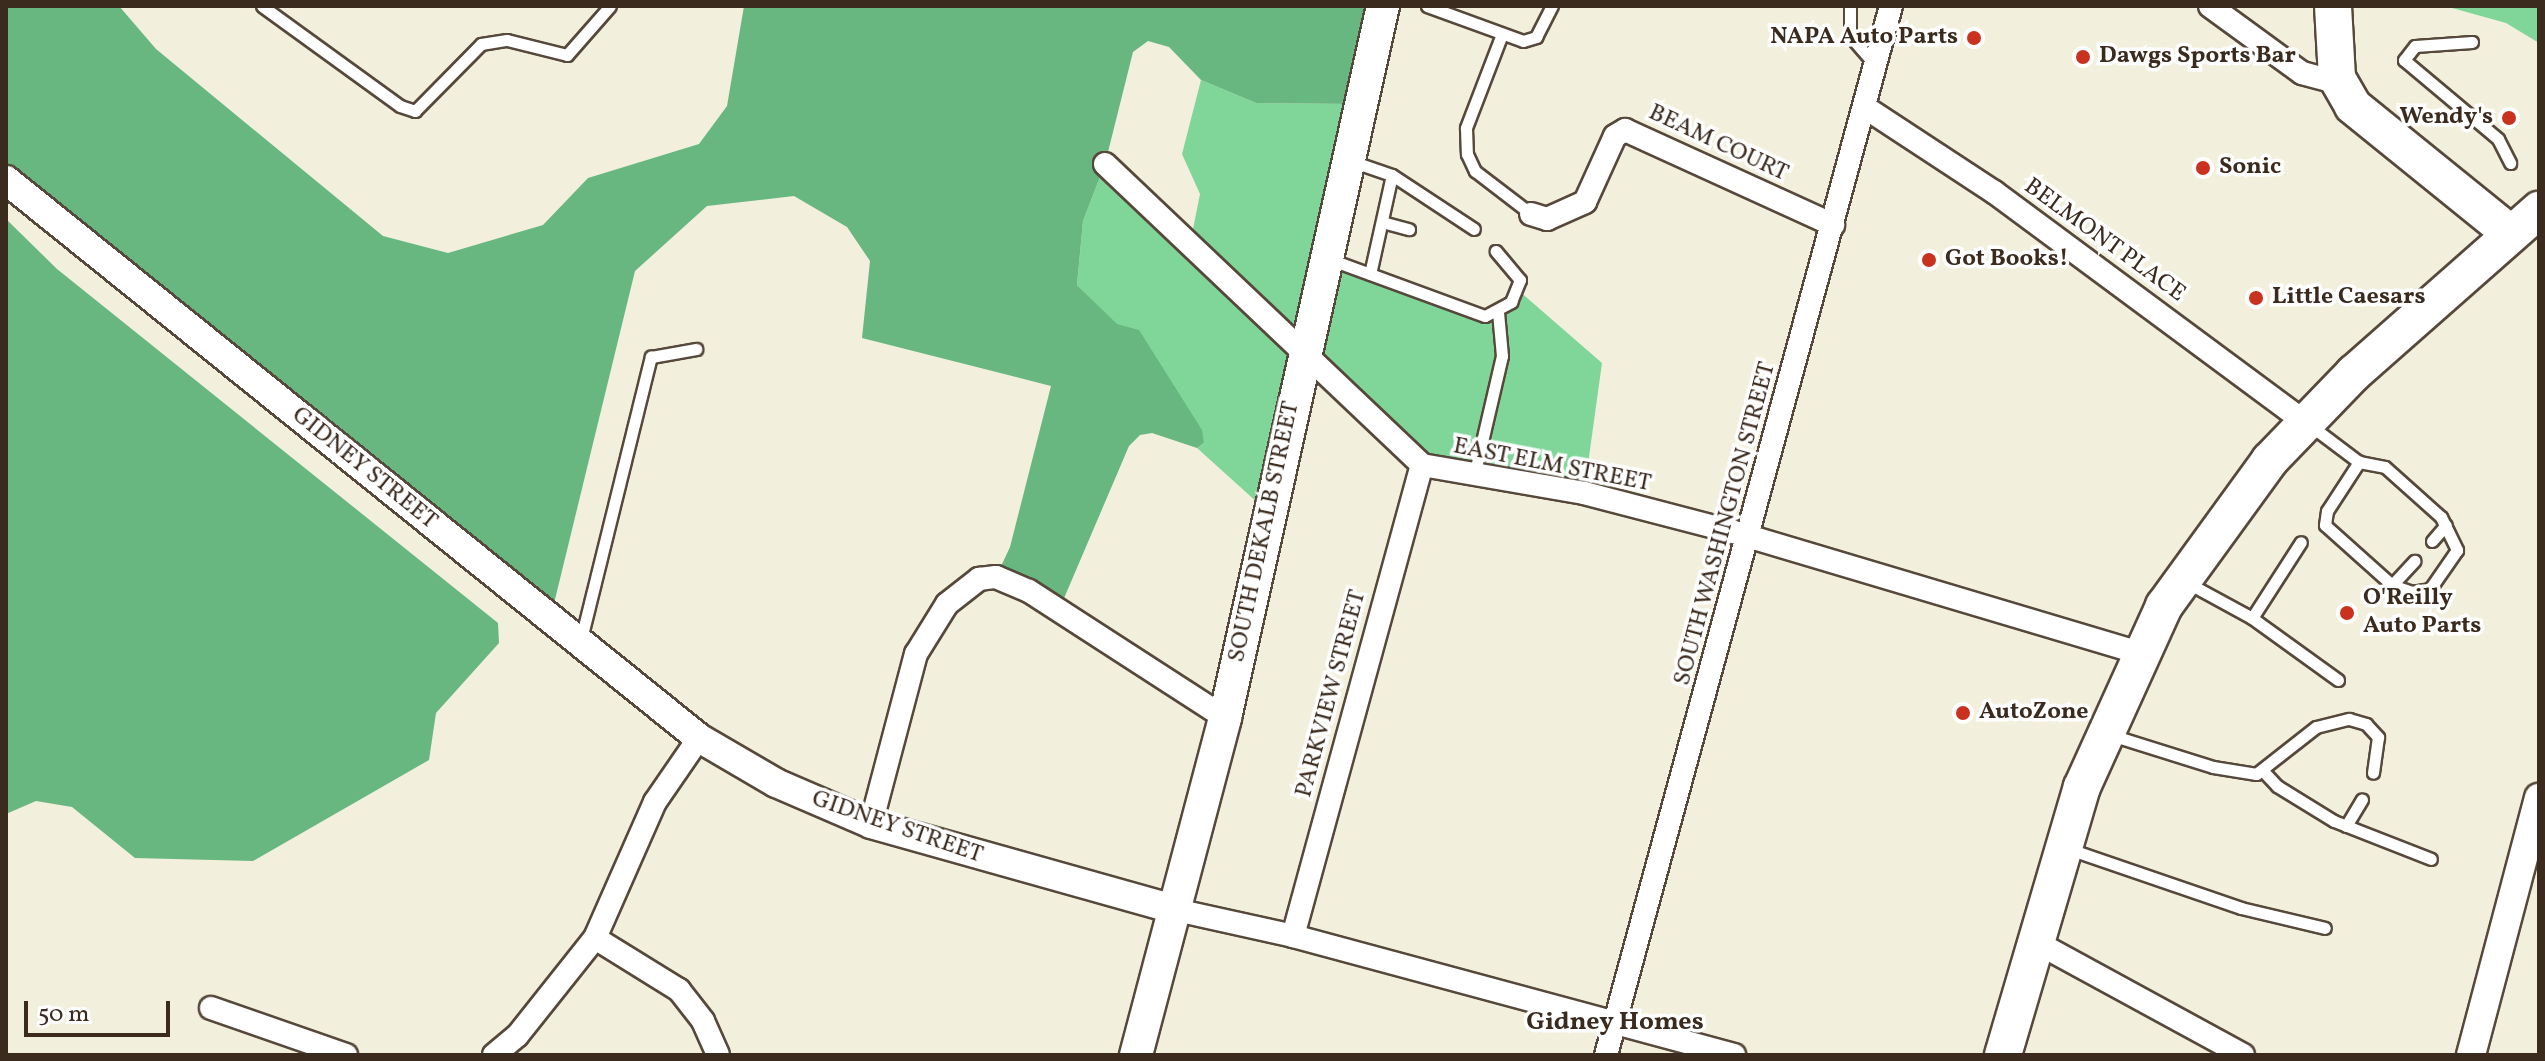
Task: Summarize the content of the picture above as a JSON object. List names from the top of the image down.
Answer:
{
  "streets": {
    "main road": ["SOUTH DEKALB STREET"],
    "street": [
      "BEAM COURT",
      "BELMONT PLACE",
      "EAST ELM STREET",
      "GIDNEY STREET",
      "SOUTH WASHINGTON STREET",
      "PARKVIEW STREET"
    ]
  },
  "crossings": [
    ["BEAM COURT", "SOUTH WASHINGTON STREET"],
    ["BELMONT PLACE", "SOUTH WASHINGTON STREET"],
    ["EAST ELM STREET", "SOUTH WASHINGTON STREET"],
    ["EAST ELM STREET", "SOUTH DEKALB STREET"],
    ["EAST ELM STREET", "PARKVIEW STREET"],
    ["GIDNEY STREET", "SOUTH WASHINGTON STREET"],
    ["GIDNEY STREET", "SOUTH DEKALB STREET"],
    ["GIDNEY STREET", "PARKVIEW STREET"]
  ],
  "districts": ["Gidney Homes"],
  "places": [
    "NAPA Auto Parts",
    "Dawgs Sports Bar",
    "Wendy's",
    "Sonic",
    "Got Books!",
    "Little Caesars",
    "O'Reilly Auto Parts",
    "AutoZone"
  ],
  "scale_bar": "50 m"
}
